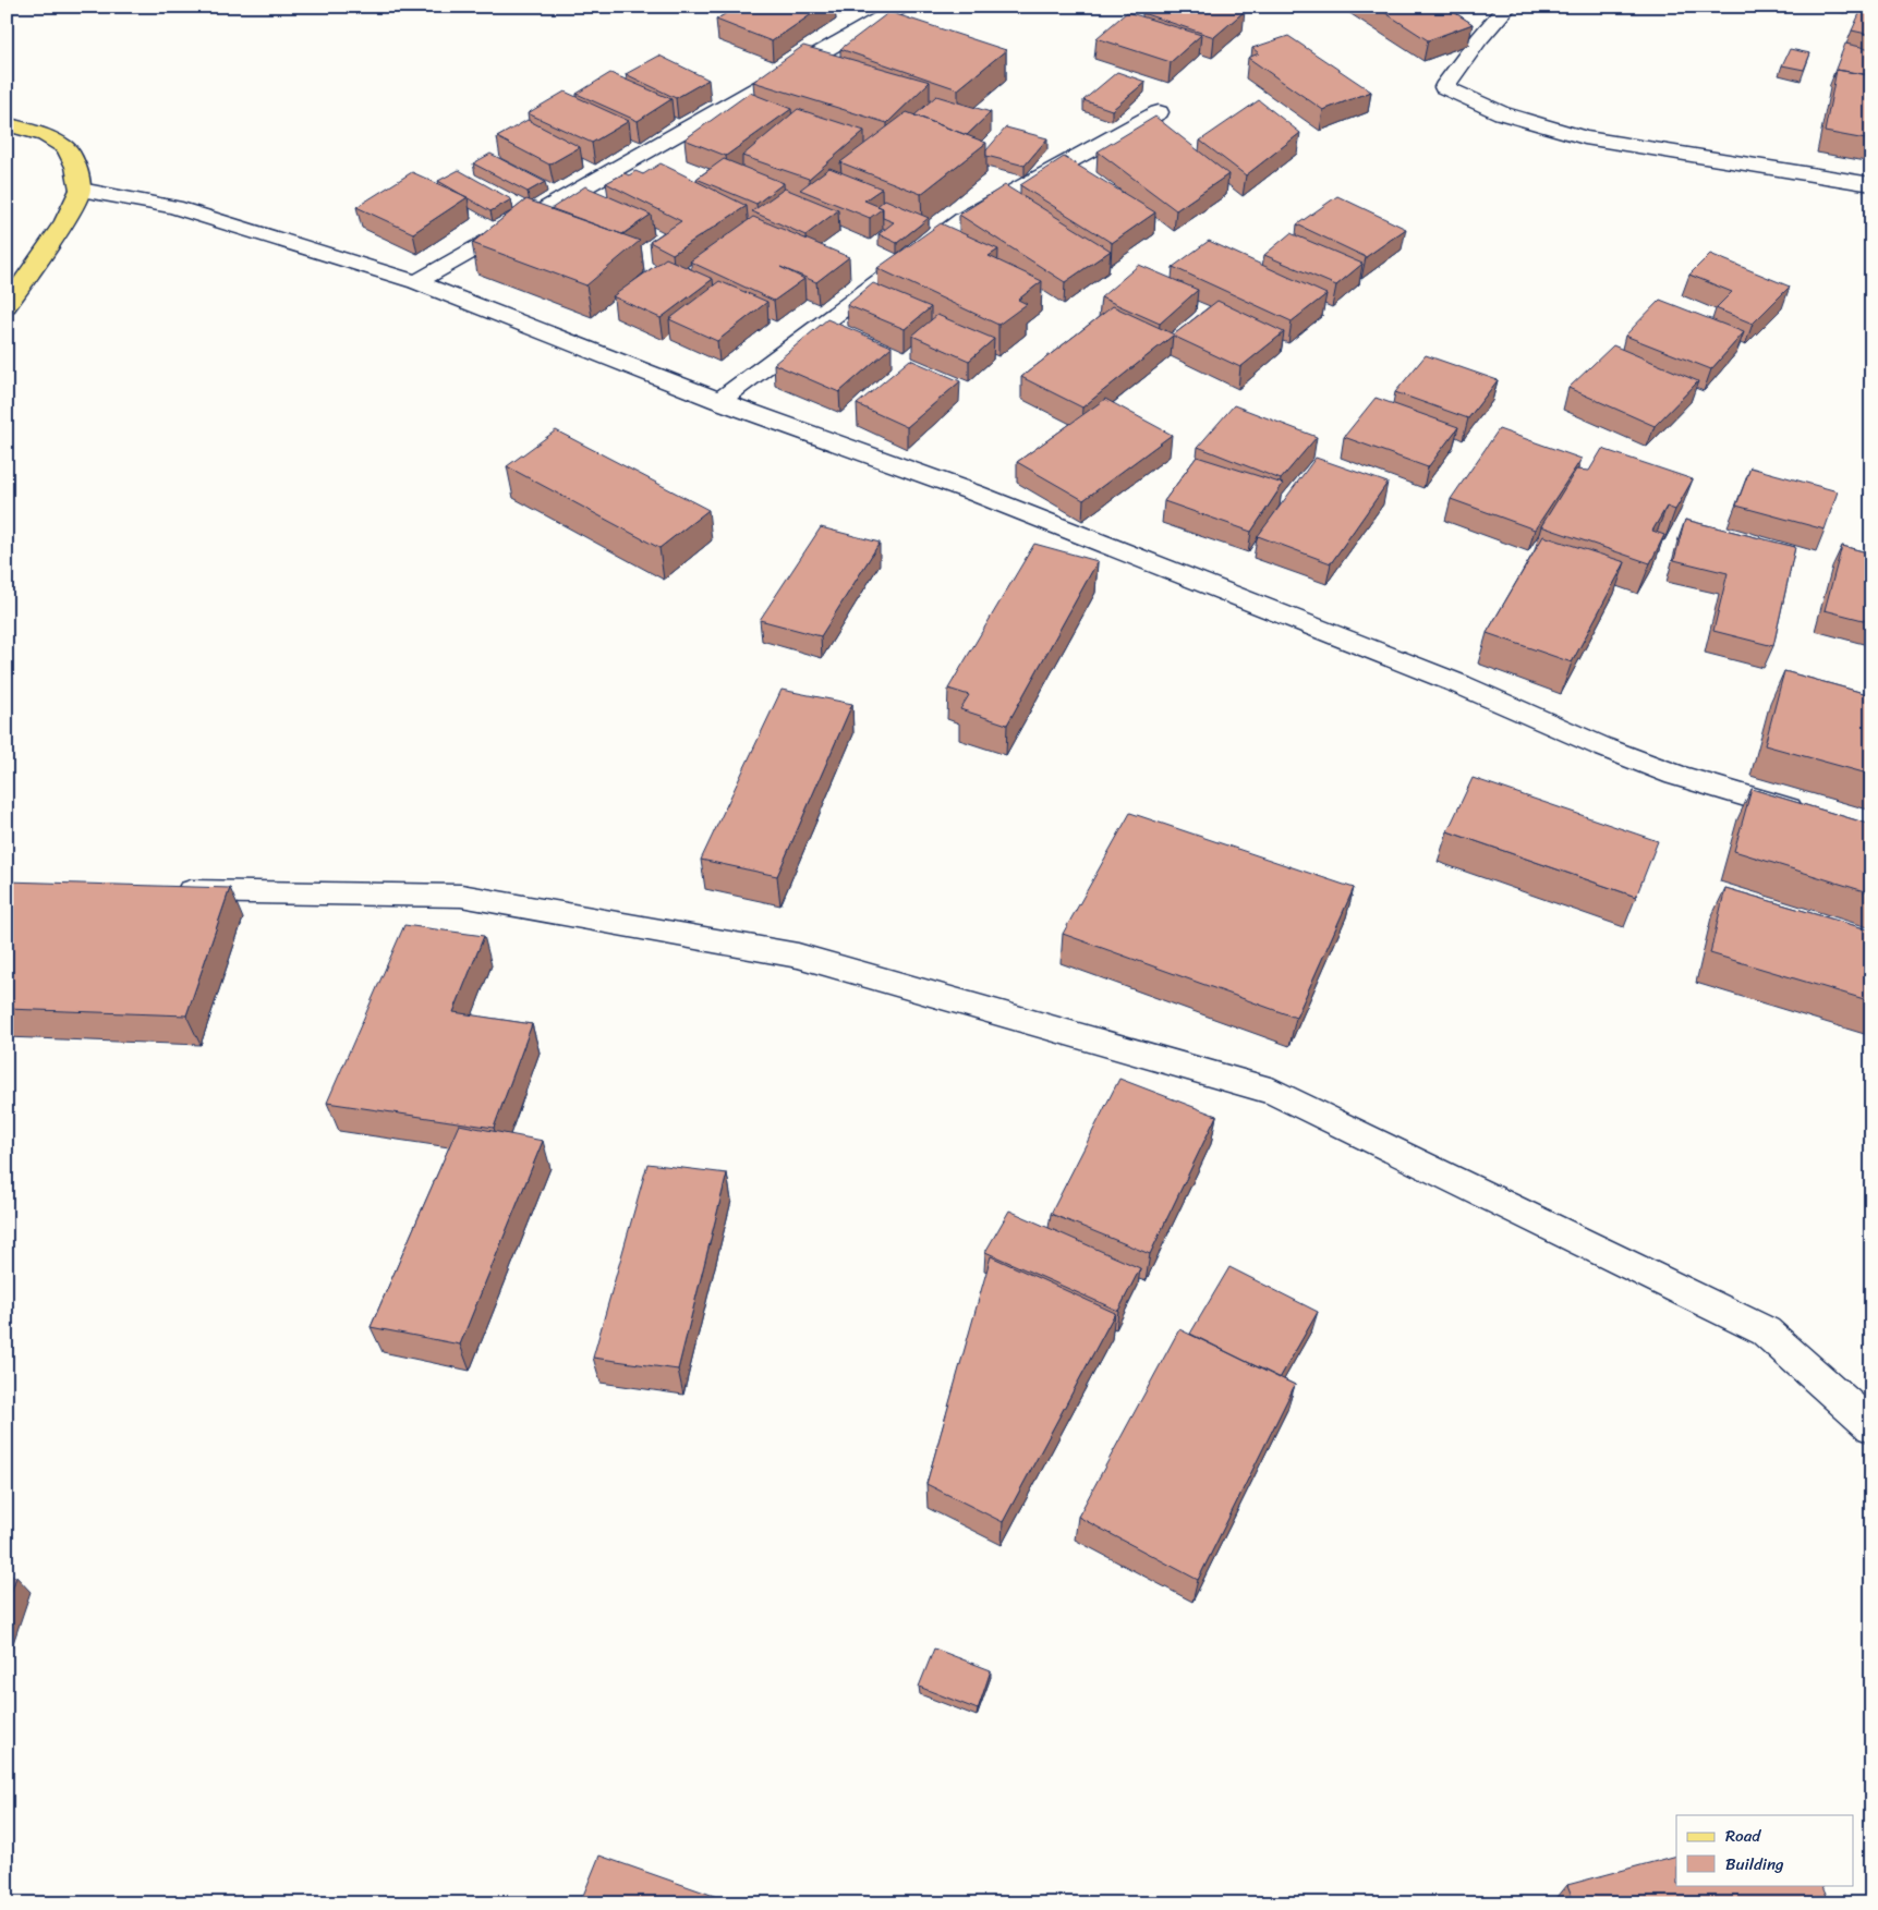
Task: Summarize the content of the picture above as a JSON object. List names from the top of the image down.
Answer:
{
  "legend": ["Road", "Building"]
}
